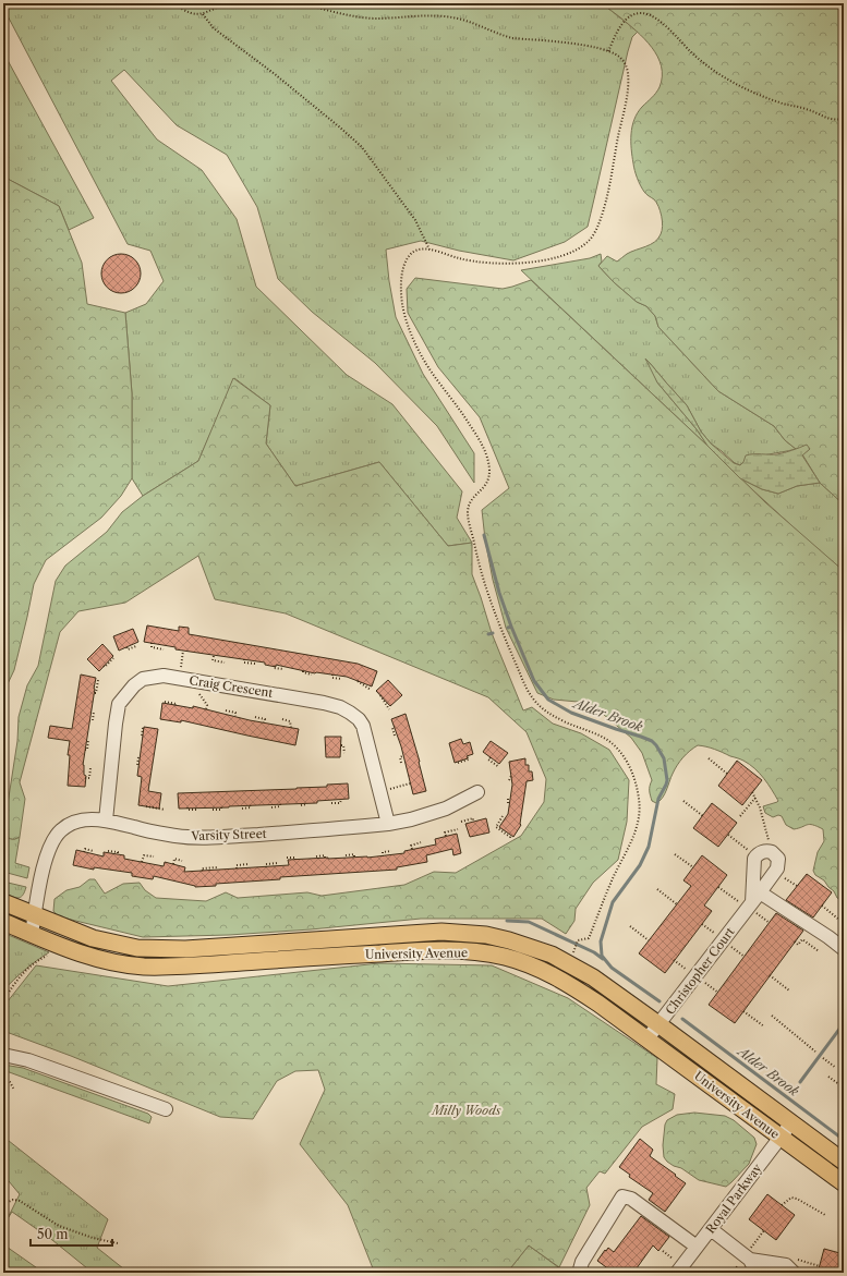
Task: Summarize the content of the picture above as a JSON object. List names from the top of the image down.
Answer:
{
  "streets": {
    "main road": ["University Avenue"],
    "street": [
      "Craig Crescent",
      "Varsity Street",
      "Christopher Court",
      "Royal Parkway"
    ]
  },
  "crossings": [
    ["Craig Crescent", "Varsity Street"],
    ["Varsity Street", "University Avenue"],
    ["University Avenue", "Christopher Court"],
    ["University Avenue", "Royal Parkway"]
  ],
  "water": ["Alder Brook"],
  "parks": ["Milly Woods"],
  "scale_bar": "50 m"
}
